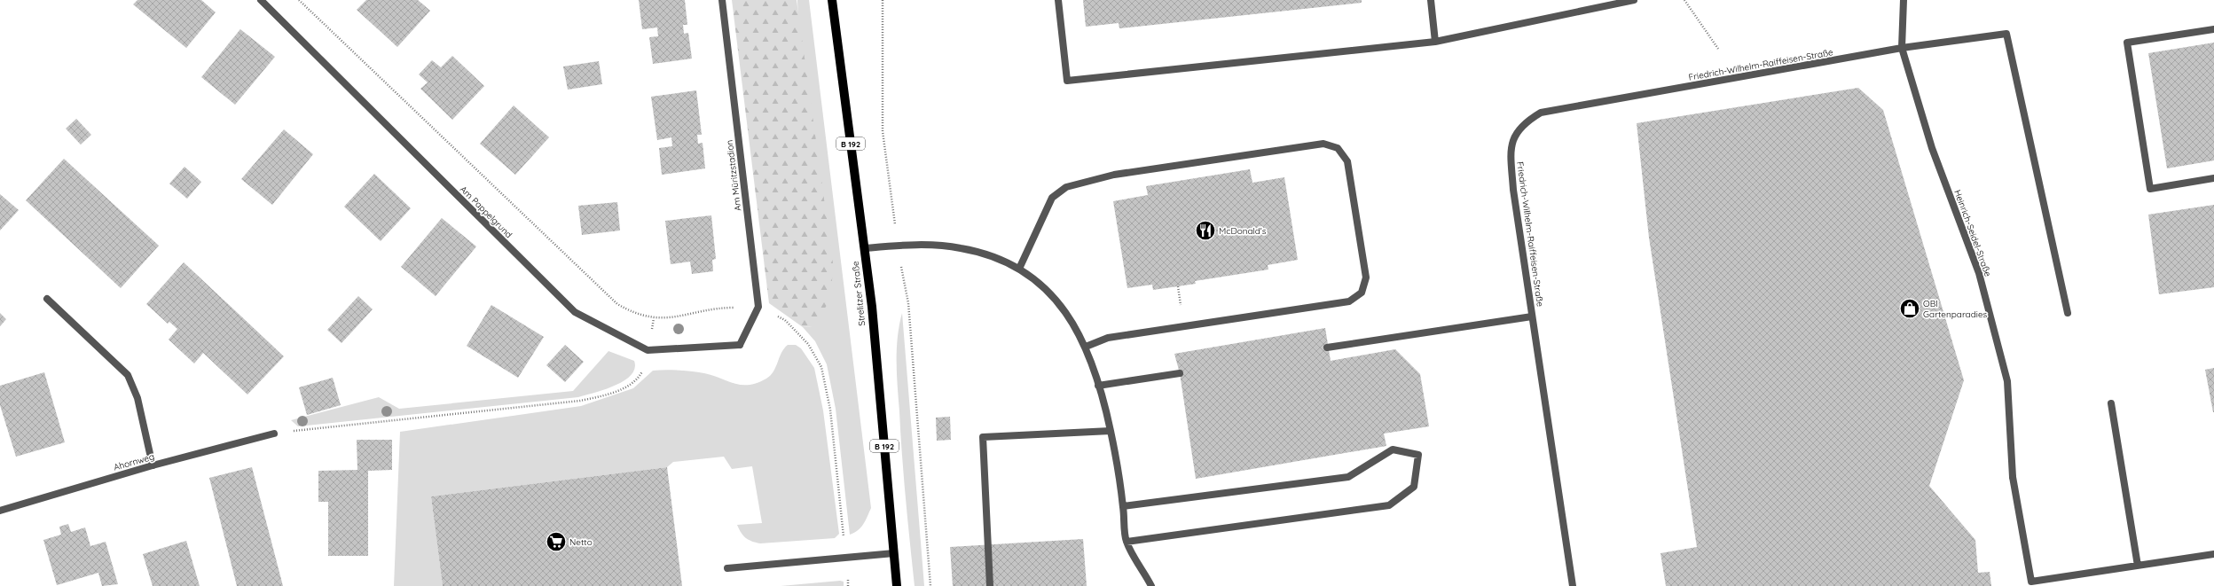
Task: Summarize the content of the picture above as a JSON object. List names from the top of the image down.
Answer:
{
  "streets": {
    "main road": ["B 192", "Strelitzer Straße"],
    "street": [
      "Friedrich-Wilhelm-Raiffeisen-Straße",
      "Am Müritzstadion",
      "Am Pappelgrund",
      "Heinrich-Seidel-Straße",
      "Ahornweg"
    ]
  },
  "crossings": [
    ["Friedrich-Wilhelm-Raiffeisen-Straße", "Heinrich-Seidel-Straße"]
  ],
  "places": {
    "restaurant": ["McDonald's"],
    "shop": ["OBI Gartenparadies"],
    "supermarket": ["Netto"]
  }
}
